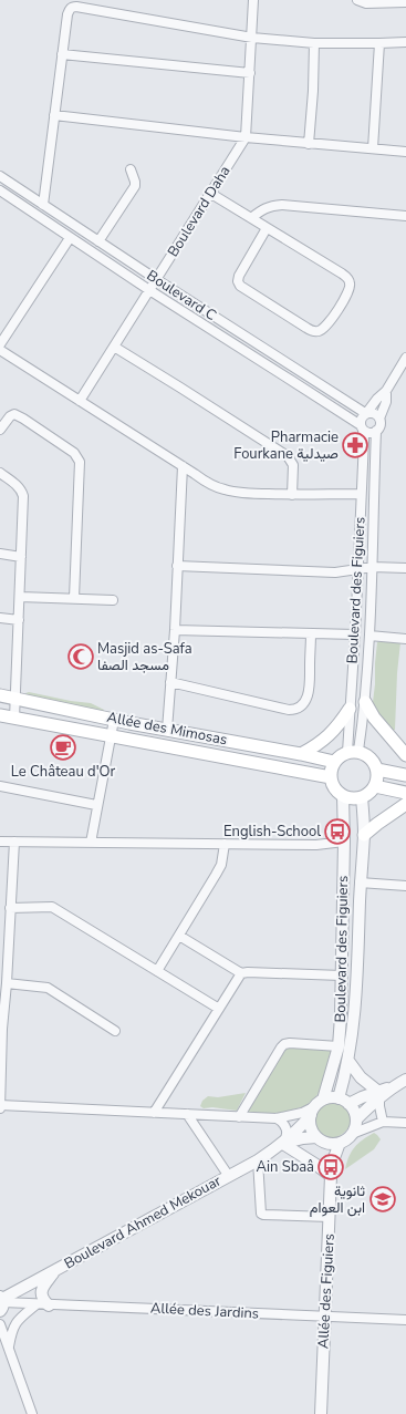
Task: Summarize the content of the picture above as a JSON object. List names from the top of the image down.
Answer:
{
  "streets": {
    "main road": ["Allée des Mimosas"],
    "street": [
      "Boulevard Daha",
      "Boulevard C",
      "Boulevard des Figuiers",
      "Boulevard Ahmed Mekouar",
      "Allée des Figuiers",
      "Allée des Jardins"
    ]
  },
  "crossings": [
    ["Boulevard Daha", "Boulevard C"],
    ["Boulevard C", "Boulevard des Figuiers"],
    ["Boulevard des Figuiers", "Allée des Mimosas"],
    ["Boulevard des Figuiers", "Boulevard Ahmed Mekouar"],
    ["Boulevard des Figuiers", "Allée des Figuiers"],
    ["Boulevard Ahmed Mekouar", "Allée des Figuiers"],
    ["Boulevard Ahmed Mekouar", "Allée des Jardins"],
    ["Allée des Figuiers", "Allée des Jardins"]
  ],
  "places": {
    "pharmacy": ["Pharmacie Fourkane صيدلية"],
    "mosque": ["Masjid as-Safa مسجد الصفا"],
    "cafe": ["Le Château d'Or"],
    "bus stop": ["English-School", "Ain Sbaâ"],
    "school or university": ["ثانوية ابن العوام"]
  }
}
